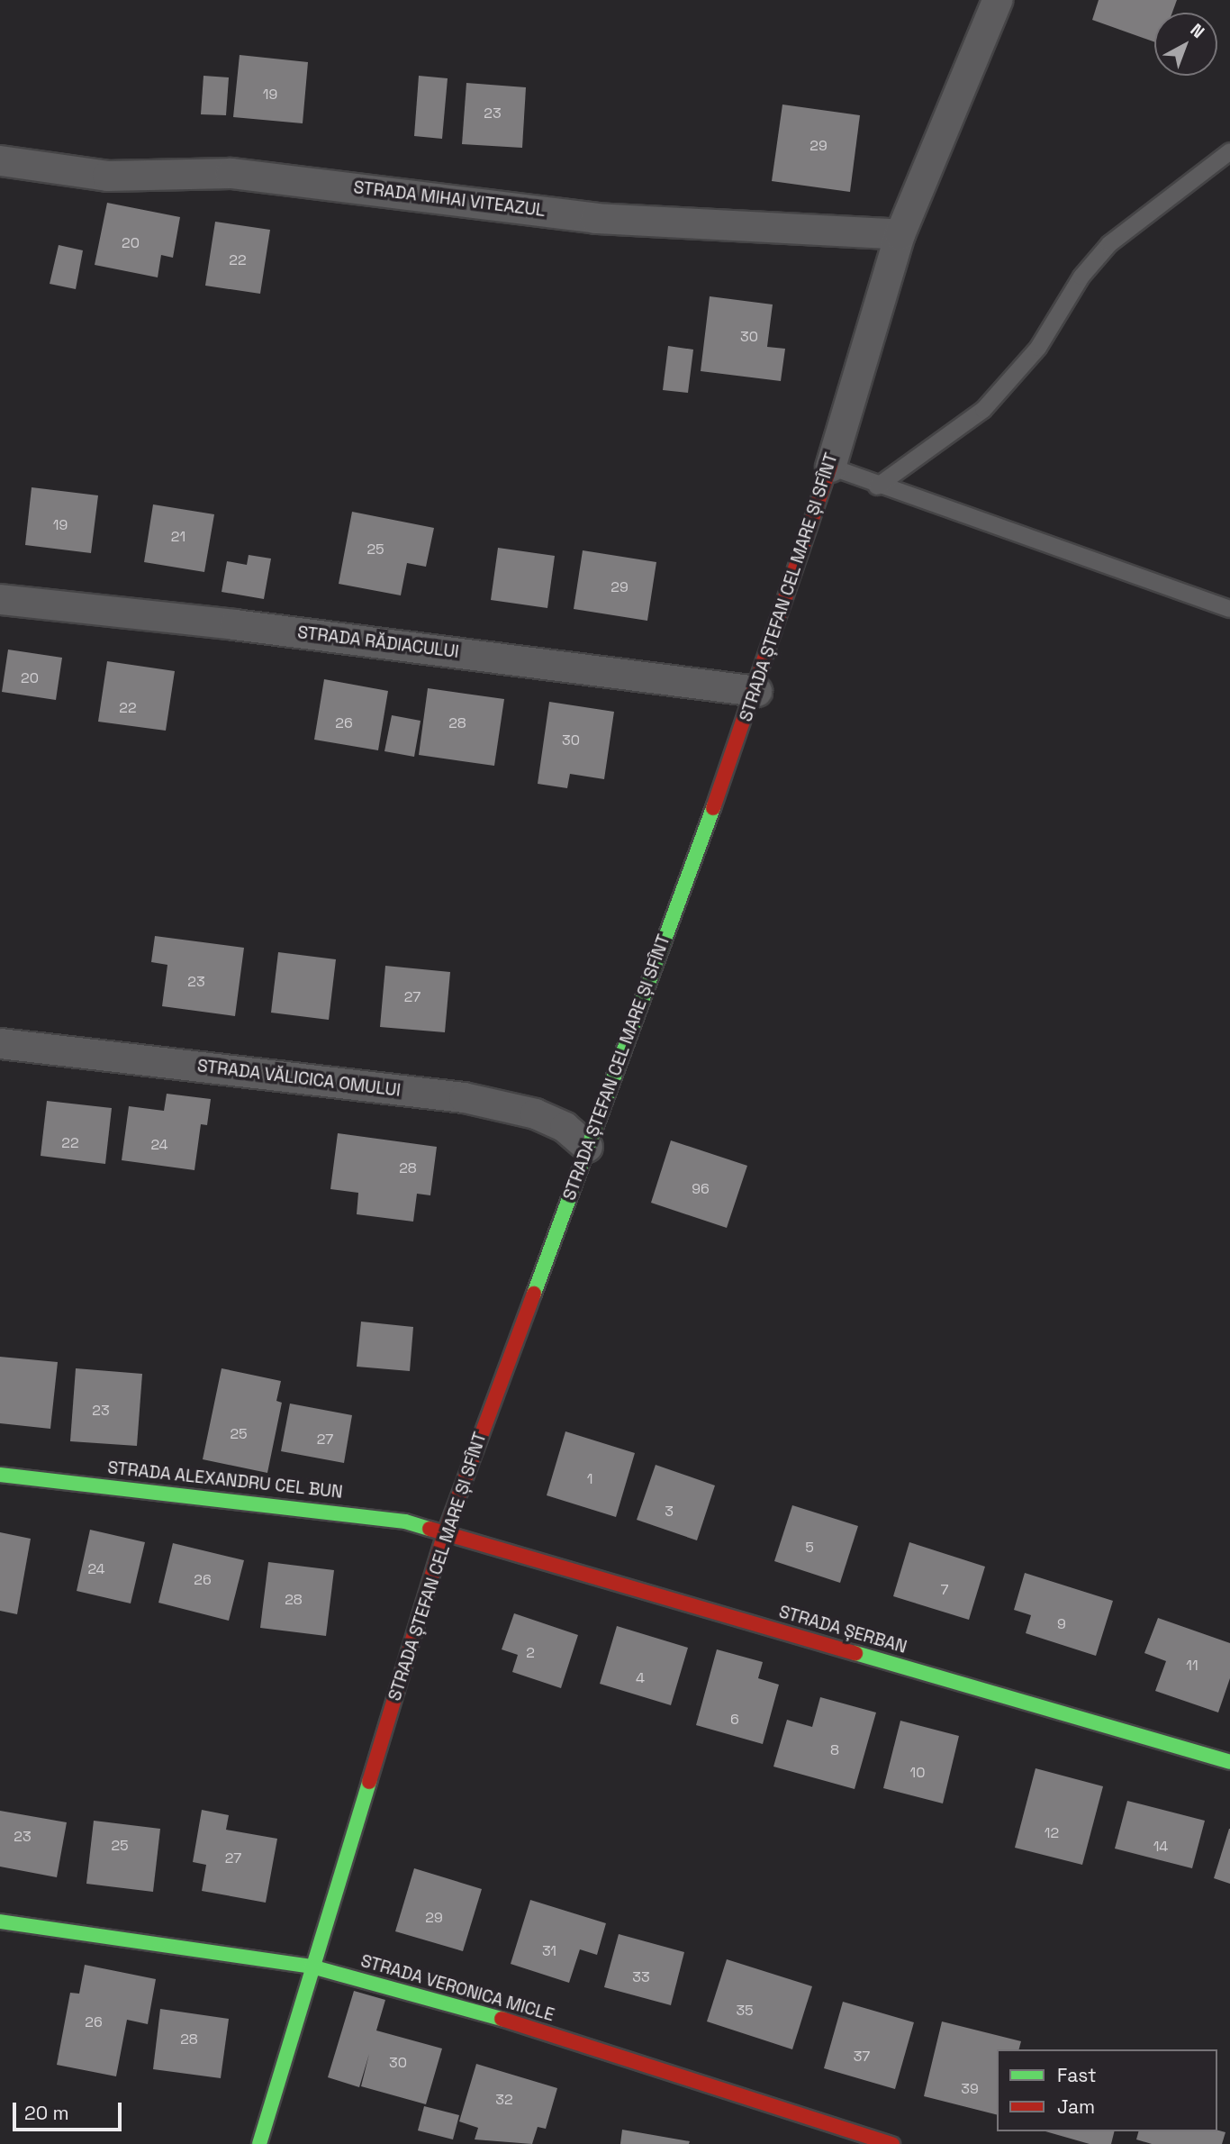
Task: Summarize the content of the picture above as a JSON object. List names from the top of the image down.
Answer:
{
  "streets": {
    "street": [
      "STRADA MIHAI VITEAZUL",
      "STRADA ȘTEFAN CEL MARE ȘI SFÎNT",
      "STRADA RĂDIACULUI",
      "STRADA VĂLICICA OMULUI",
      "STRADA ALEXANDRU CEL BUN",
      "STRADA ȘERBAN",
      "STRADA VERONICA MICLE"
    ]
  },
  "crossings": [
    ["STRADA MIHAI VITEAZUL", "STRADA ȘTEFAN CEL MARE ȘI SFÎNT"],
    ["STRADA ȘTEFAN CEL MARE ȘI SFÎNT", "STRADA RĂDIACULUI"],
    ["STRADA ȘTEFAN CEL MARE ȘI SFÎNT", "STRADA VĂLICICA OMULUI"],
    ["STRADA ȘTEFAN CEL MARE ȘI SFÎNT", "STRADA ALEXANDRU CEL BUN"],
    ["STRADA ȘTEFAN CEL MARE ȘI SFÎNT", "STRADA ȘERBAN"],
    ["STRADA ȘTEFAN CEL MARE ȘI SFÎNT", "STRADA VERONICA MICLE"],
    ["STRADA ALEXANDRU CEL BUN", "STRADA ȘERBAN"]
  ],
  "house_numbers": [
    "19",
    "23",
    "29",
    "20",
    "22",
    "30",
    "19",
    "21",
    "25",
    "29",
    "20",
    "22",
    "26",
    "28",
    "30",
    "23",
    "27",
    "22",
    "24",
    "28",
    "96",
    "23",
    "25",
    "27",
    "1",
    "3",
    "5",
    "24",
    "26",
    "7",
    "28",
    "9",
    "2",
    "11",
    "4",
    "6",
    "8",
    "10",
    "12",
    "23",
    "25",
    "14",
    "27",
    "29",
    "31",
    "33",
    "35",
    "26",
    "28",
    "37",
    "30",
    "39",
    "32"
  ],
  "legend": ["Fast", "Jam"],
  "scale_bar": "20 m",
  "north": "top right"
}
